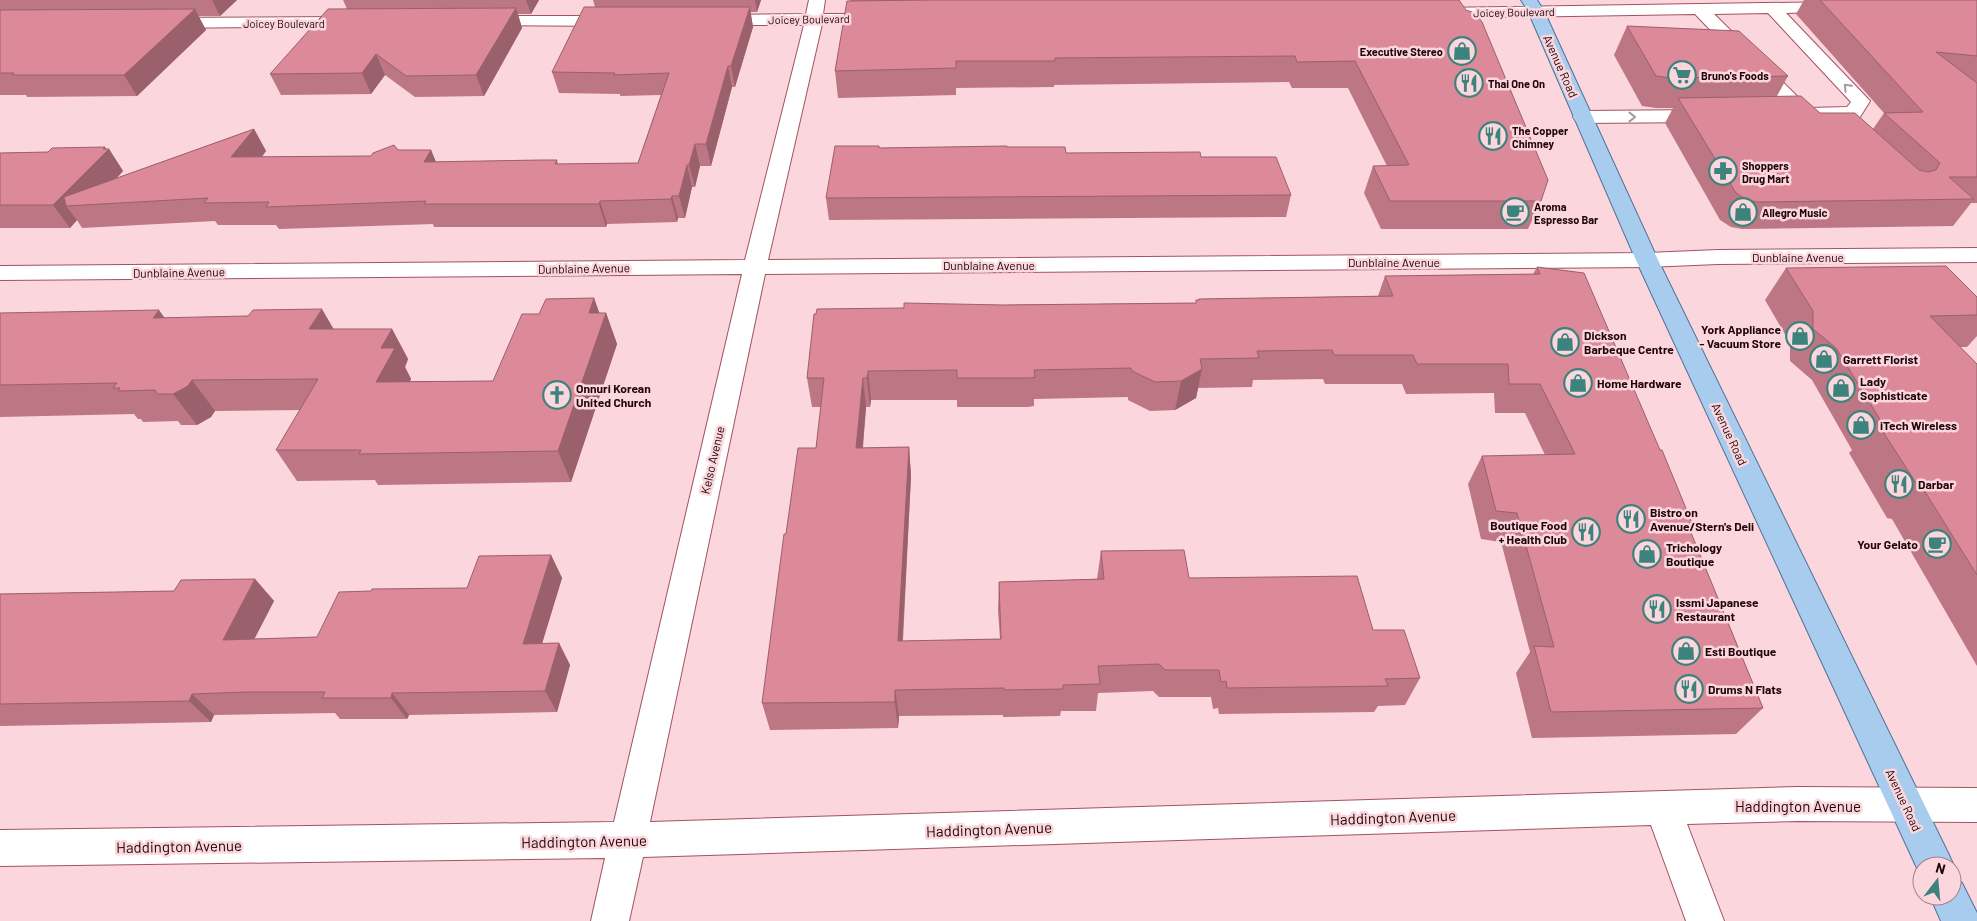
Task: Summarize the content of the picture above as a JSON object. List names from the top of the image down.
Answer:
{
  "streets": {
    "main road": ["Avenue Road"],
    "street": [
      "Joicey Boulevard",
      "Dunblaine Avenue",
      "Kelso Avenue",
      "Haddington Avenue"
    ]
  },
  "crossings": [
    ["Joicey Boulevard", "Avenue Road"],
    ["Joicey Boulevard", "Kelso Avenue"],
    ["Avenue Road", "Dunblaine Avenue"],
    ["Avenue Road", "Haddington Avenue"],
    ["Dunblaine Avenue", "Kelso Avenue"],
    ["Kelso Avenue", "Haddington Avenue"]
  ],
  "places": {
    "shop": [
      "Executive Stereo",
      "Allegro Music",
      "York Appliance - Vacuum Store",
      "Dickson Barbeque Centre",
      "Garrett Florist",
      "Home Hardware",
      "Lady Sophisticate",
      "iTech Wireless",
      "Trichology Boutique",
      "Esti Boutique"
    ],
    "supermarket": ["Bruno's Foods"],
    "restaurant": [
      "Thai One On",
      "The Copper Chimney",
      "Darbar",
      "Bistro on Avenue/Stern's Deli",
      "Boutique Food + Health Club",
      "Issmi Japanese Restaurant",
      "Drums N Flats"
    ],
    "pharmacy": ["Shoppers Drug Mart"],
    "cafe": ["Aroma Espresso Bar", "Your Gelato"],
    "church": ["Onnuri Korean United Church"]
  },
  "north": "top"
}
